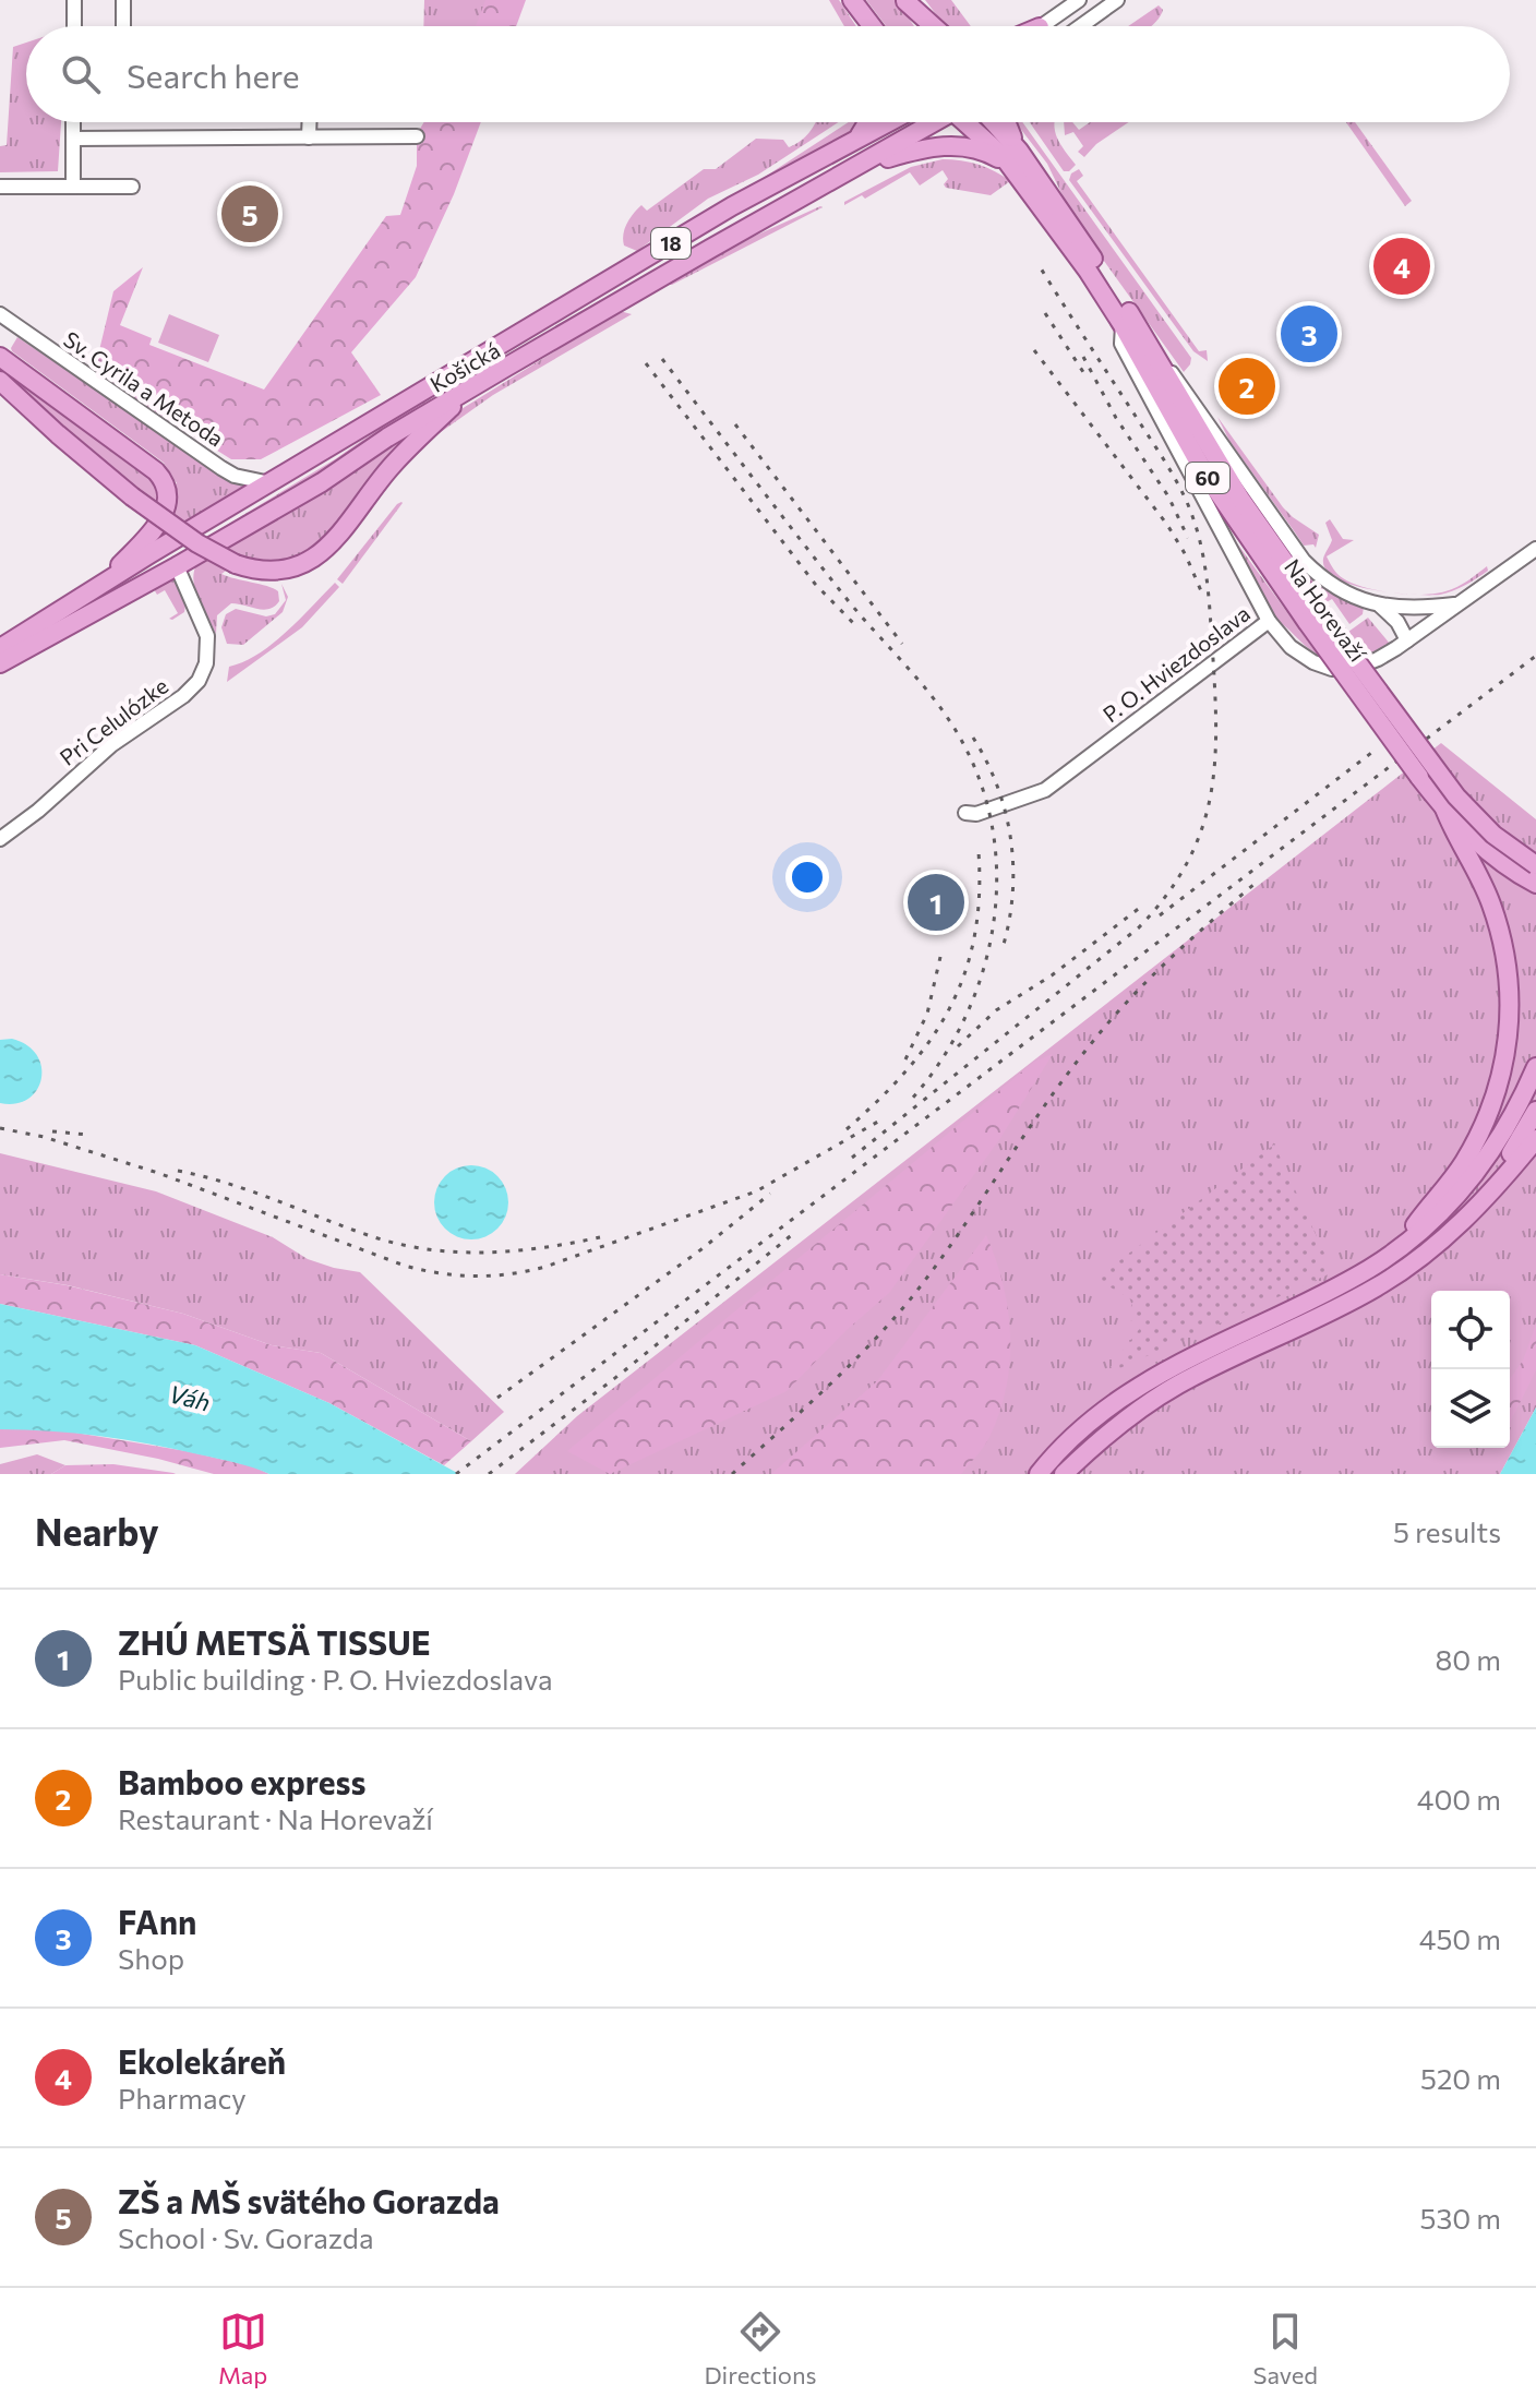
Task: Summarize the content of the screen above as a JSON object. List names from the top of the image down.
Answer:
{
  "streets": {
    "main road": [
      "18",
      "Košická",
      "60",
      "Na Horevaží"
    ],
    "street": ["Sv. Cyrila a Metoda", "P. O. Hviezdoslava", "Pri Celulózke"]
  },
  "crossings": [
    ["Košická", "Sv. Cyrila a Metoda"],
    ["Košická", "Na Horevaží"],
    ["Košická", "Pri Celulózke"],
    ["Na Horevaží", "P. O. Hviezdoslava"]
  ],
  "water": ["Váh"],
  "page": {
    "search": "Search here",
    "pins": [
      "5",
      "4",
      "3",
      "2",
      "1"
    ],
    "heading": ["Nearby", "5 results"],
    "list": [
      {
        "mark": "1",
        "name": "ZHÚ METSÄ TISSUE",
        "note": "Public building · P. O. Hviezdoslava",
        "value": "80 m"
      },
      {
        "mark": "2",
        "name": "Bamboo express",
        "note": "Restaurant · Na Horevaží",
        "value": "400 m"
      },
      {
        "mark": "3",
        "name": "FAnn",
        "note": "Shop",
        "value": "450 m"
      },
      {
        "mark": "4",
        "name": "Ekolekáreň",
        "note": "Pharmacy",
        "value": "520 m"
      },
      {
        "mark": "5",
        "name": "ZŠ a MŠ svätého Gorazda",
        "note": "School · Sv. Gorazda",
        "value": "530 m"
      }
    ],
    "nav": ["Map", "Directions", "Saved"]
  }
}
